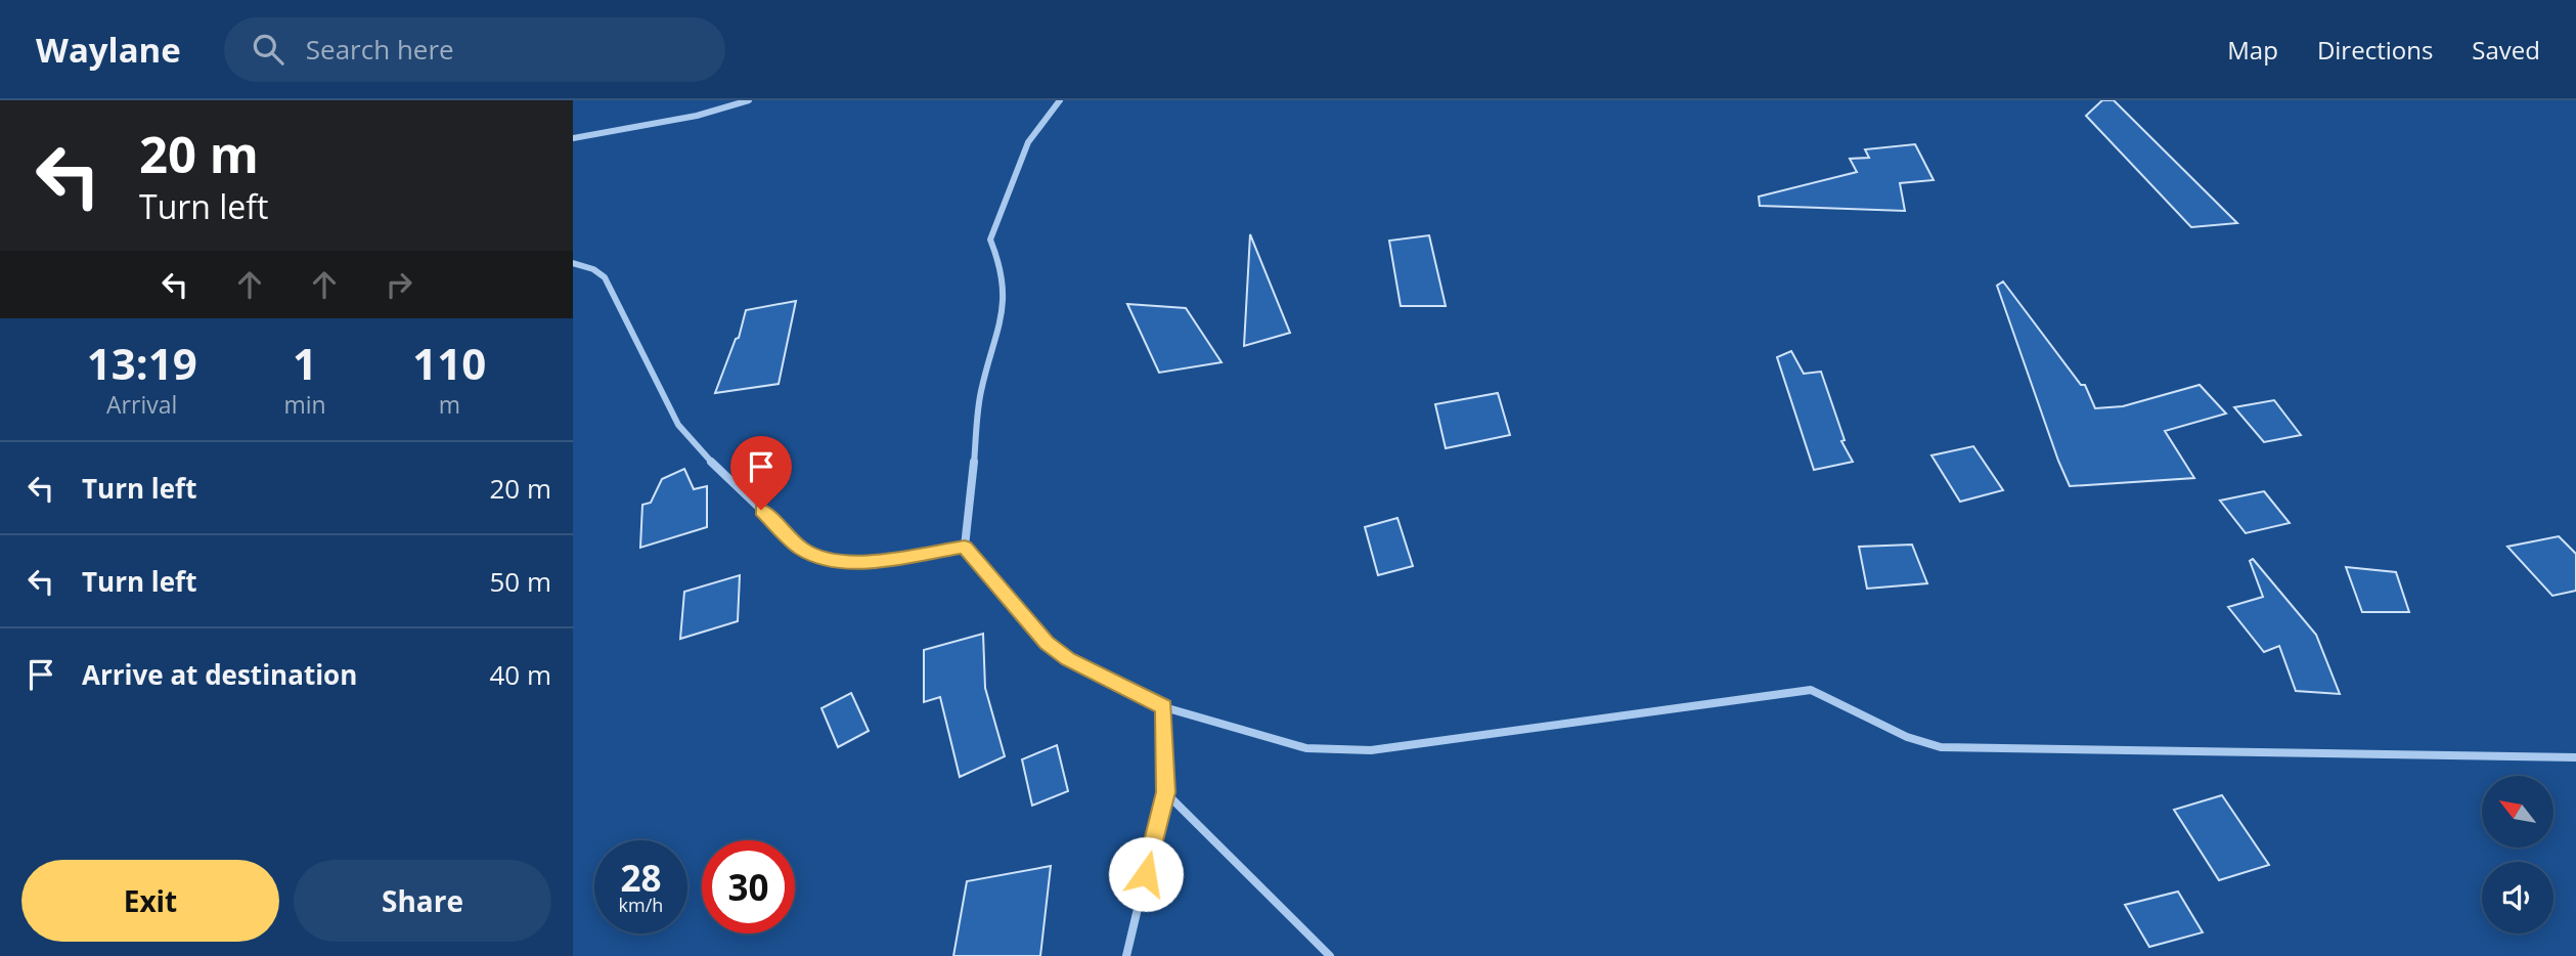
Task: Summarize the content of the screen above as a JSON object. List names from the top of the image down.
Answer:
{
  "north": "top left",
  "page": {
    "header": "Waylane",
    "search": "Search here",
    "nav": ["Map", "Directions", "Saved"],
    "turn": ["20 m", "Turn left"],
    "eta": [
      "13:19",
      "Arrival",
      "1",
      "min",
      "110",
      "m"
    ],
    "list": [
      {
        "name": "Turn left",
        "value": "20 m"
      },
      {
        "name": "Turn left",
        "value": "50 m"
      },
      {
        "name": "Arrive at destination",
        "value": "40 m"
      }
    ],
    "speed": "28 km/h",
    "limit": "30",
    "buttons": ["Exit", "Share"]
  }
}
